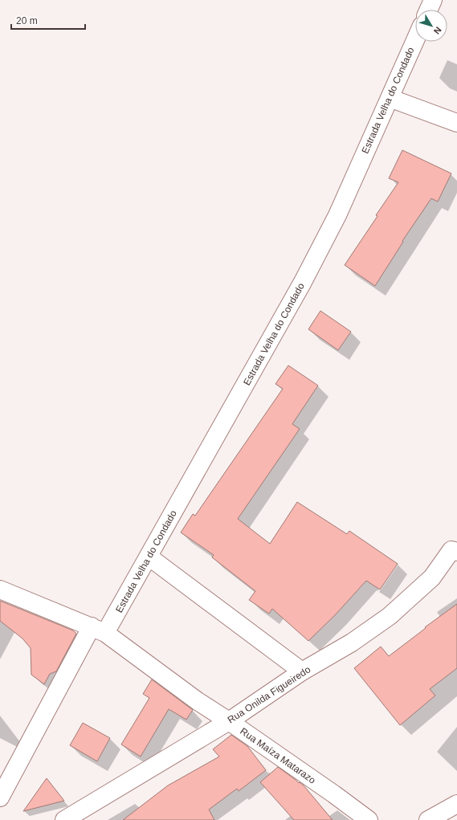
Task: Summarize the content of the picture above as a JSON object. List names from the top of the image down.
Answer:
{
  "streets": {
    "street": ["Estrada Velha do Condado", "Rua Onilda Figueiredo", "Rua Maíza Matarazo"]
  },
  "crossings": [
    ["Estrada Velha do Condado", "Rua Maíza Matarazo"],
    ["Rua Onilda Figueiredo", "Rua Maíza Matarazo"]
  ],
  "scale_bar": "20 m",
  "north": "bottom right"
}
